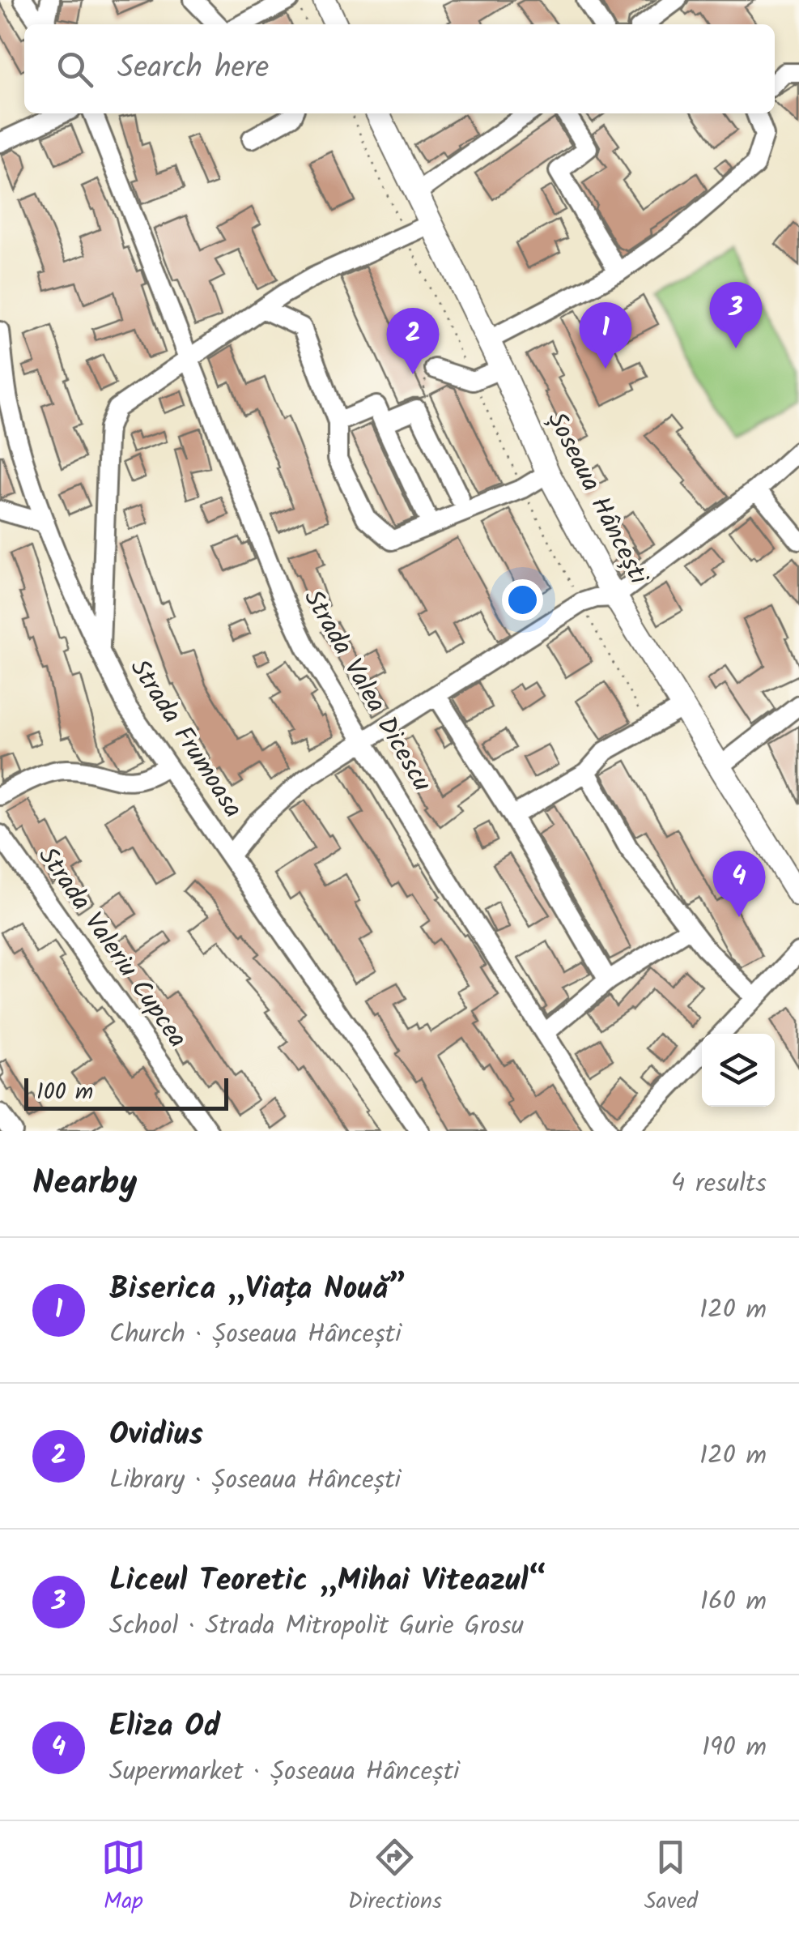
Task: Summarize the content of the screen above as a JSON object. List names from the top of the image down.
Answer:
{
  "streets": {
    "main road": ["Șoseaua Hâncești"],
    "street": ["Strada Valea Dicescu", "Strada Frumoasa", "Strada Valeriu Cupcea"]
  },
  "scale_bar": "100 m",
  "page": {
    "search": "Search here",
    "pins": [
      "3",
      "1",
      "2",
      "4"
    ],
    "scale": "100 m",
    "heading": ["Nearby", "4 results"],
    "list": [
      {
        "mark": "1",
        "name": "Biserica „Viața Nouă”",
        "note": "Church · Șoseaua Hâncești",
        "value": "120 m"
      },
      {
        "mark": "2",
        "name": "Ovidius",
        "note": "Library · Șoseaua Hâncești",
        "value": "120 m"
      },
      {
        "mark": "3",
        "name": "Liceul Teoretic „Mihai Viteazul“",
        "note": "School · Strada Mitropolit Gurie Grosu",
        "value": "160 m"
      },
      {
        "mark": "4",
        "name": "Eliza Od",
        "note": "Supermarket · Șoseaua Hâncești",
        "value": "190 m"
      }
    ],
    "nav": ["Map", "Directions", "Saved"]
  }
}
